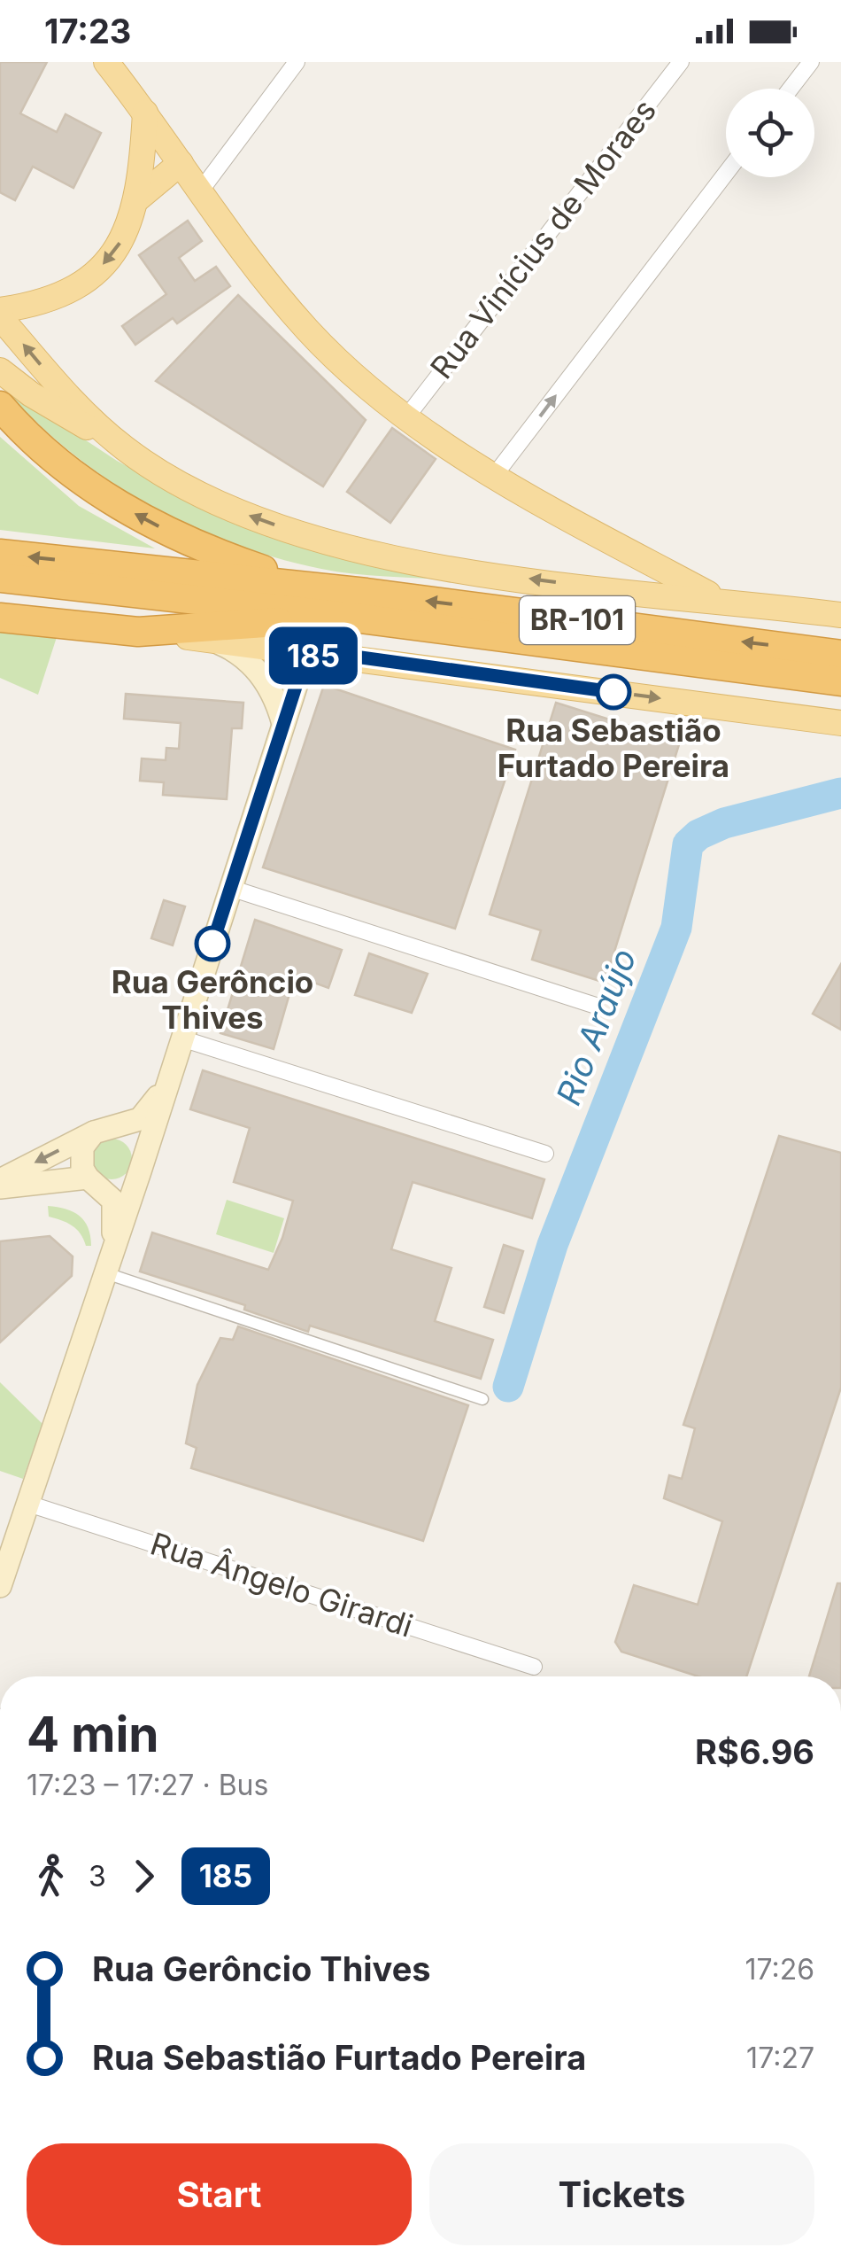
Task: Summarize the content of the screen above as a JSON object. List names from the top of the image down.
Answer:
{
  "streets": {
    "highway": ["BR-101"],
    "street": ["Rua Vinícius de Moraes", "Rua Ângelo Girardi"]
  },
  "water": ["Rio Araújo"],
  "places": ["Rua Sebastião Furtado Pereira", "Rua Gerôncio Thives"],
  "lines": ["bus line 185"],
  "page": {
    "status": "17:23",
    "on_map": "185",
    "heading": ["4 min", "17:23 – 17:27 · Bus", "R$6.96"],
    "legs": ["3", "185"],
    "list": [
      {
        "name": "Rua Gerôncio Thives",
        "value": "17:26"
      },
      {
        "name": "Rua Sebastião Furtado Pereira",
        "value": "17:27"
      }
    ],
    "buttons": ["Start", "Tickets"]
  }
}
